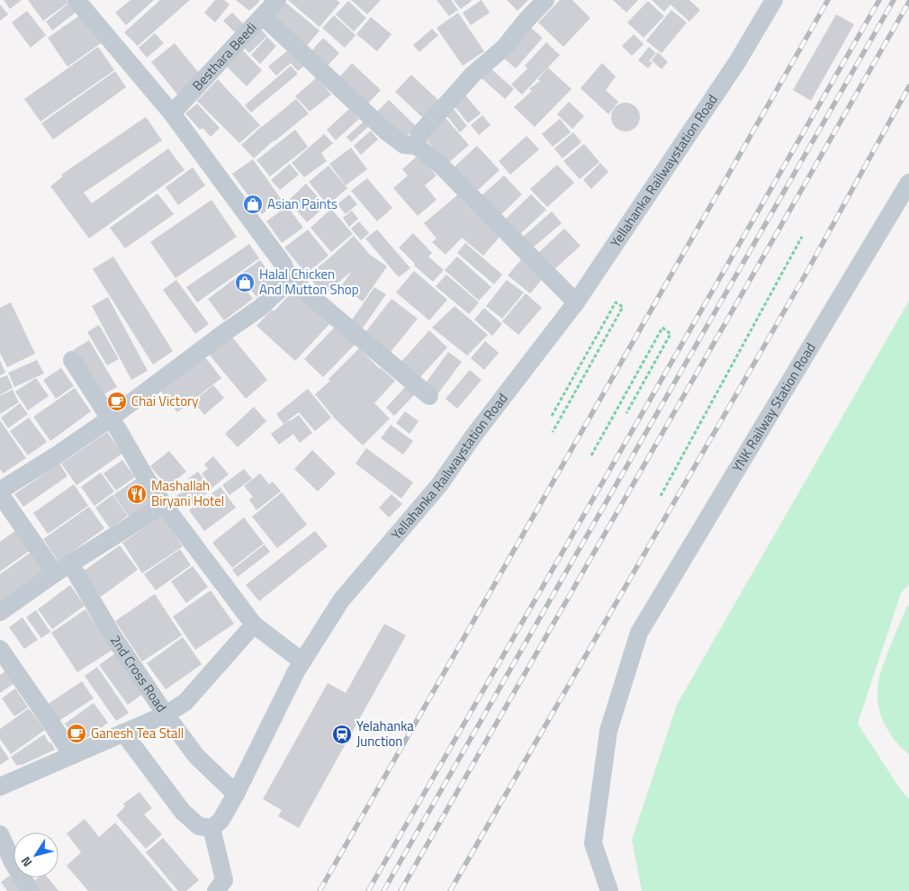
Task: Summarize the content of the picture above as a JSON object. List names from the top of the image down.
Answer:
{
  "streets": {
    "street": [
      "Besthara Beedi",
      "Yellahanka Railwaystation Road",
      "YNK Railway Station Road",
      "2nd Cross Road"
    ]
  },
  "crossings": [
    ["Yellahanka Railwaystation Road", "2nd Cross Road"]
  ],
  "places": {
    "shop": ["Asian Paints", "Halal Chicken And Mutton Shop"],
    "cafe": ["Chai Victory", "Ganesh Tea Stall"],
    "restaurant": ["Mashallah Biryani Hotel"],
    "station": ["Yelahanka Junction"]
  },
  "north": "bottom left"
}
